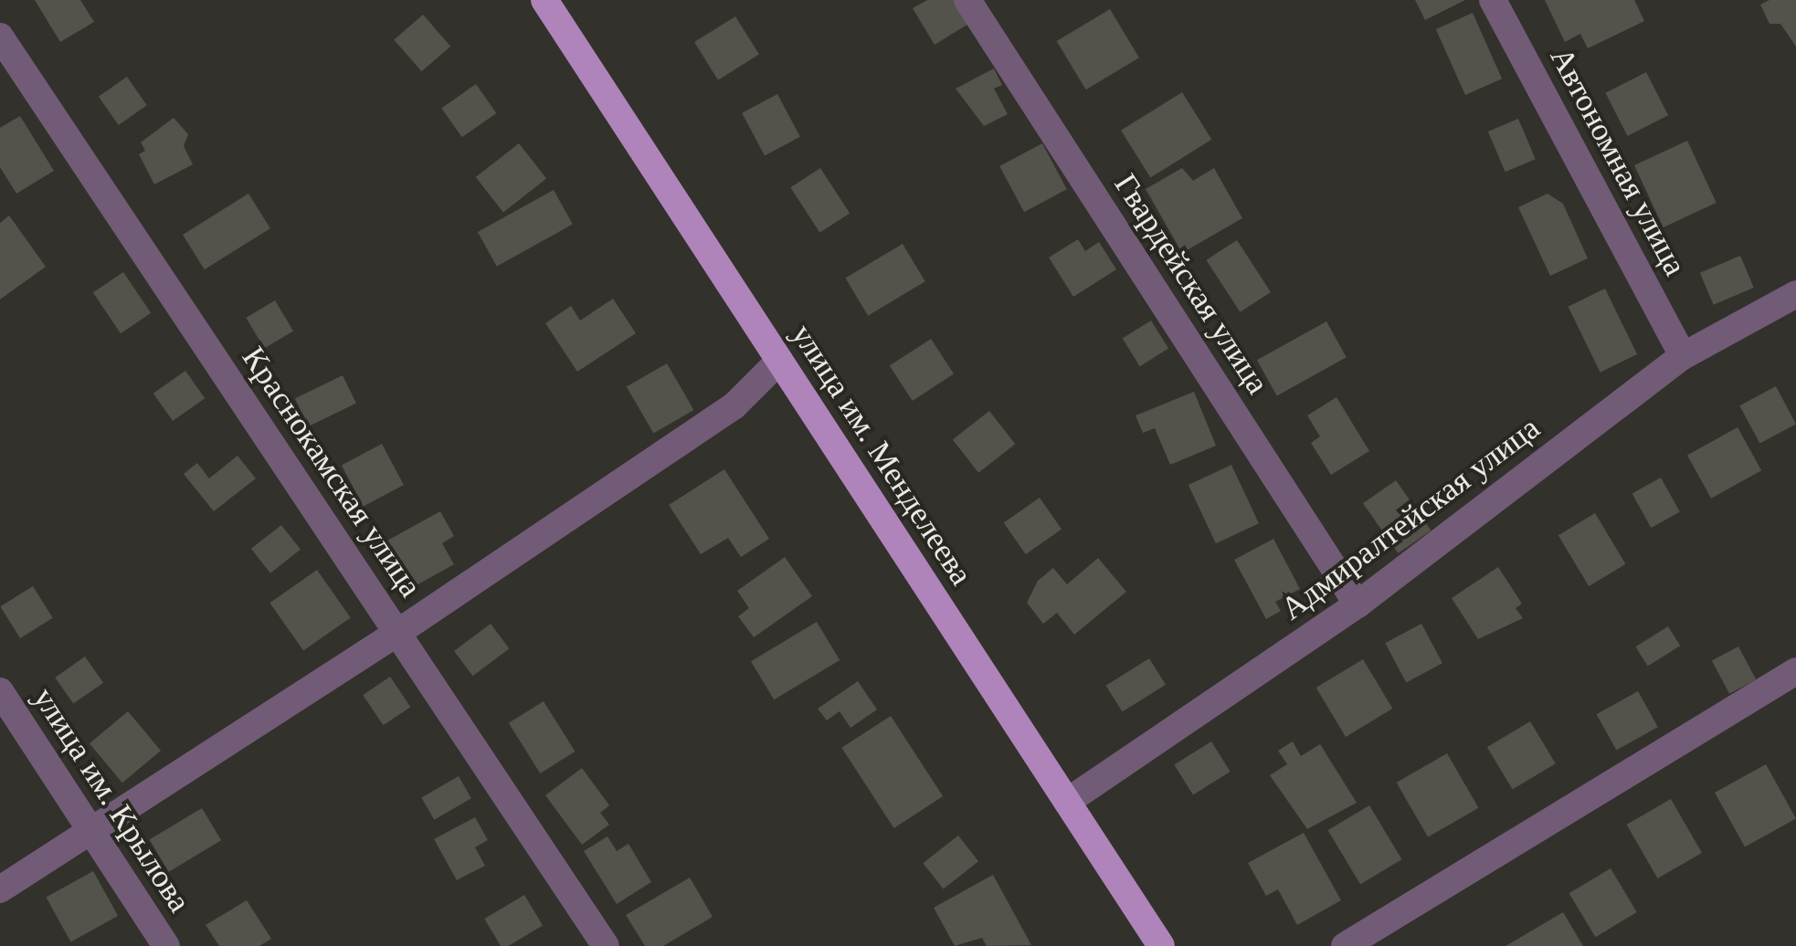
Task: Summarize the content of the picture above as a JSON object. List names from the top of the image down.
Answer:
{
  "streets": {
    "main road": ["улица им. Менделеева"],
    "street": [
      "Автономная улица",
      "Гвардейская улица",
      "Краснокамская улица",
      "Адмиралтейская улица",
      "улица им. Крылова"
    ]
  },
  "crossings": [
    ["Автономная улица", "Адмиралтейская улица"],
    ["Гвардейская улица", "Адмиралтейская улица"],
    ["улица им. Менделеева", "Адмиралтейская улица"]
  ]
}
